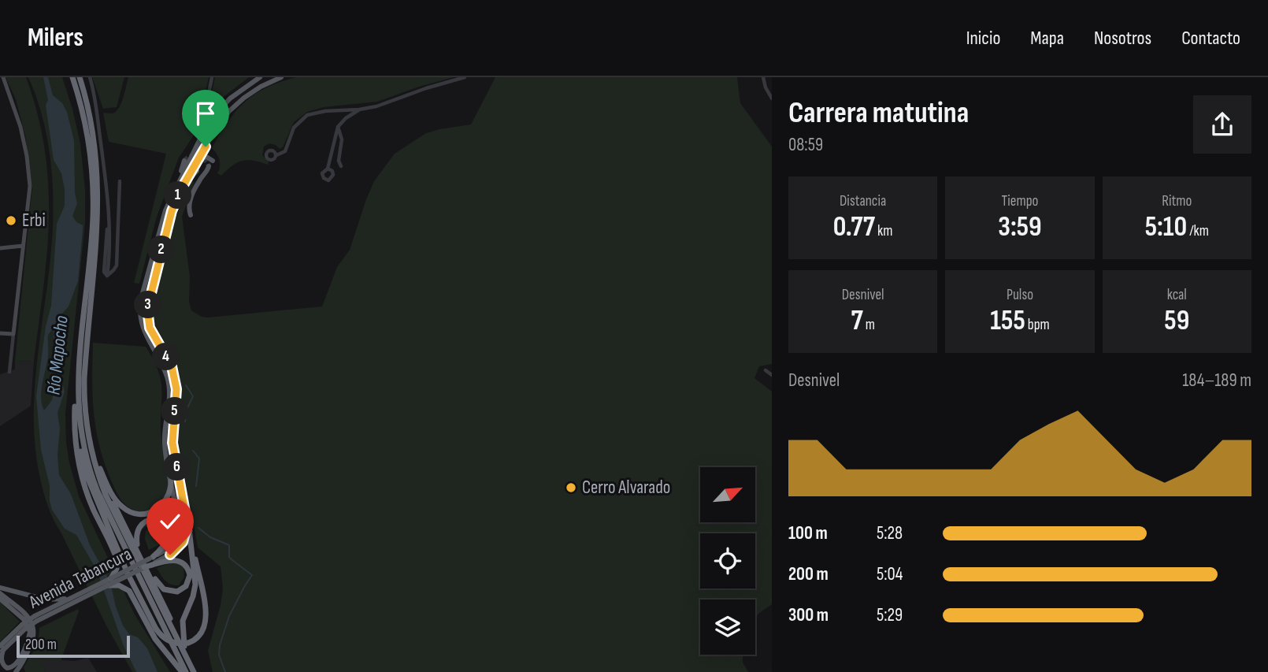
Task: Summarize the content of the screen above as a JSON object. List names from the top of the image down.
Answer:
{
  "streets": {
    "main road": ["Avenida Tabancura"]
  },
  "water": ["Río Mapocho"],
  "places": ["Erbi", "Cerro Alvarado"],
  "scale_bar": "200 m",
  "north": "top right",
  "page": {
    "header": "Milers",
    "nav": [
      "Inicio",
      "Mapa",
      "Nosotros",
      "Contacto"
    ],
    "heading": ["Carrera matutina", "08:59"],
    "stats": [
      ["Distancia", "0.77 km"],
      ["Tiempo", "3:59"],
      ["Ritmo", "5:10 /km"],
      ["Desnivel", "7 m"],
      ["Pulso", "155 bpm"],
      ["kcal", "59"]
    ],
    "pins": [
      "1",
      "2",
      "3",
      "4",
      "5",
      "6"
    ],
    "chart": ["Desnivel", "184–189 m"],
    "list": [
      {
        "name": "100 m",
        "note": "5:28"
      },
      {
        "name": "200 m",
        "note": "5:04"
      },
      {
        "name": "300 m",
        "note": "5:29"
      }
    ],
    "scale": "200 m"
  }
}
